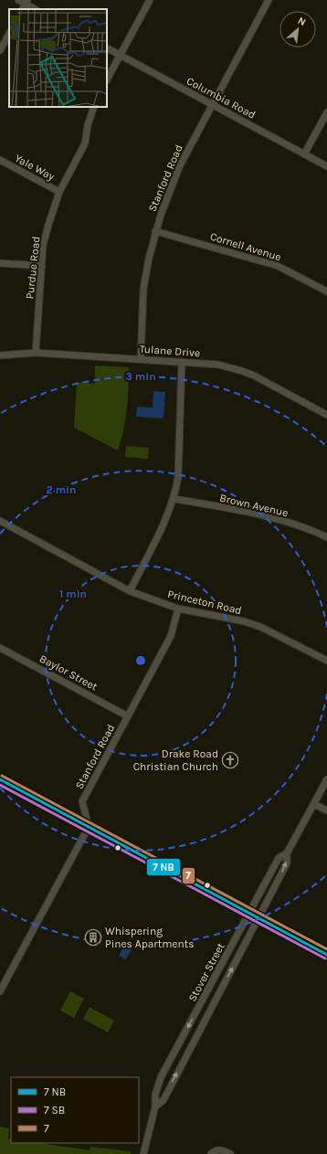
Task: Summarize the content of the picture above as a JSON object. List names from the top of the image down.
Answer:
{
  "streets": {
    "street": [
      "Columbia Road",
      "Yale Way",
      "Stanford Road",
      "Cornell Avenue",
      "Purdue Road",
      "Tulane Drive",
      "Brown Avenue",
      "Princeton Road",
      "Baylor Street",
      "Stover Street"
    ]
  },
  "crossings": [
    ["Columbia Road", "Stanford Road"],
    ["Yale Way", "Purdue Road"],
    ["Stanford Road", "Cornell Avenue"],
    ["Stanford Road", "Tulane Drive"],
    ["Stanford Road", "Princeton Road"],
    ["Stanford Road", "Baylor Street"],
    ["Purdue Road", "Tulane Drive"]
  ],
  "places": {
    "church": ["Drake Road Christian Church"],
    "building": ["Whispering Pines Apartments"]
  },
  "lines": ["transit line 7"],
  "legend": ["7 NB", "7 SB", "7"],
  "north": "top right",
  "rings": ["3 min", "2 min", "1 min"]
}
